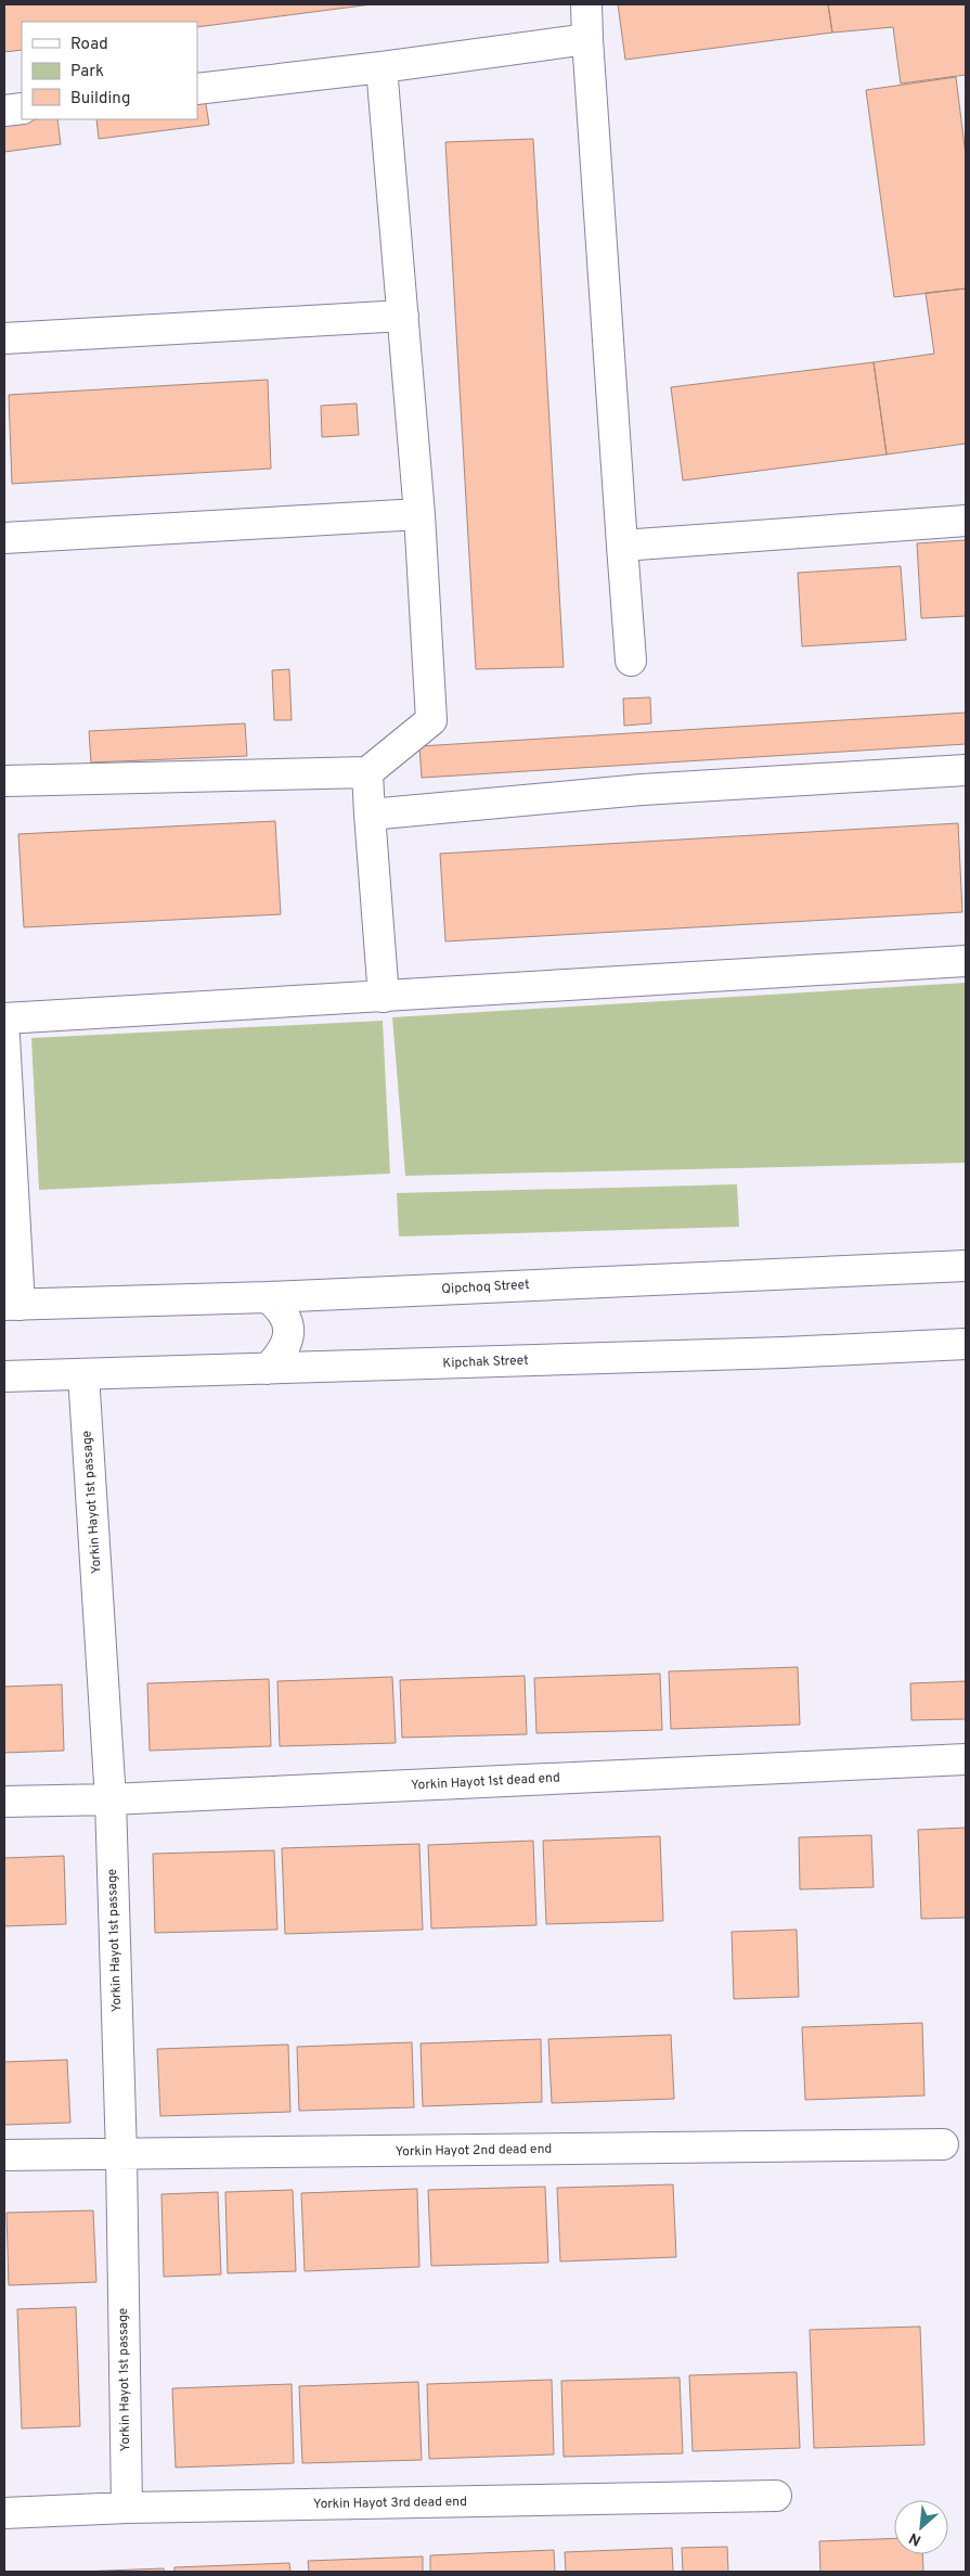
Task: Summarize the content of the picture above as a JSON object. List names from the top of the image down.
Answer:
{
  "streets": {
    "street": [
      "Qipchoq Street",
      "Kipchak Street",
      "Yorkin Hayot 1st passage",
      "Yorkin Hayot 1st dead end",
      "Yorkin Hayot 2nd dead end",
      "Yorkin Hayot 3rd dead end"
    ]
  },
  "crossings": [
    ["Kipchak Street", "Yorkin Hayot 1st passage"],
    ["Yorkin Hayot 1st passage", "Yorkin Hayot 1st dead end"],
    ["Yorkin Hayot 1st passage", "Yorkin Hayot 2nd dead end"],
    ["Yorkin Hayot 1st passage", "Yorkin Hayot 3rd dead end"]
  ],
  "legend": ["Road", "Park", "Building"],
  "north": "bottom left"
}
